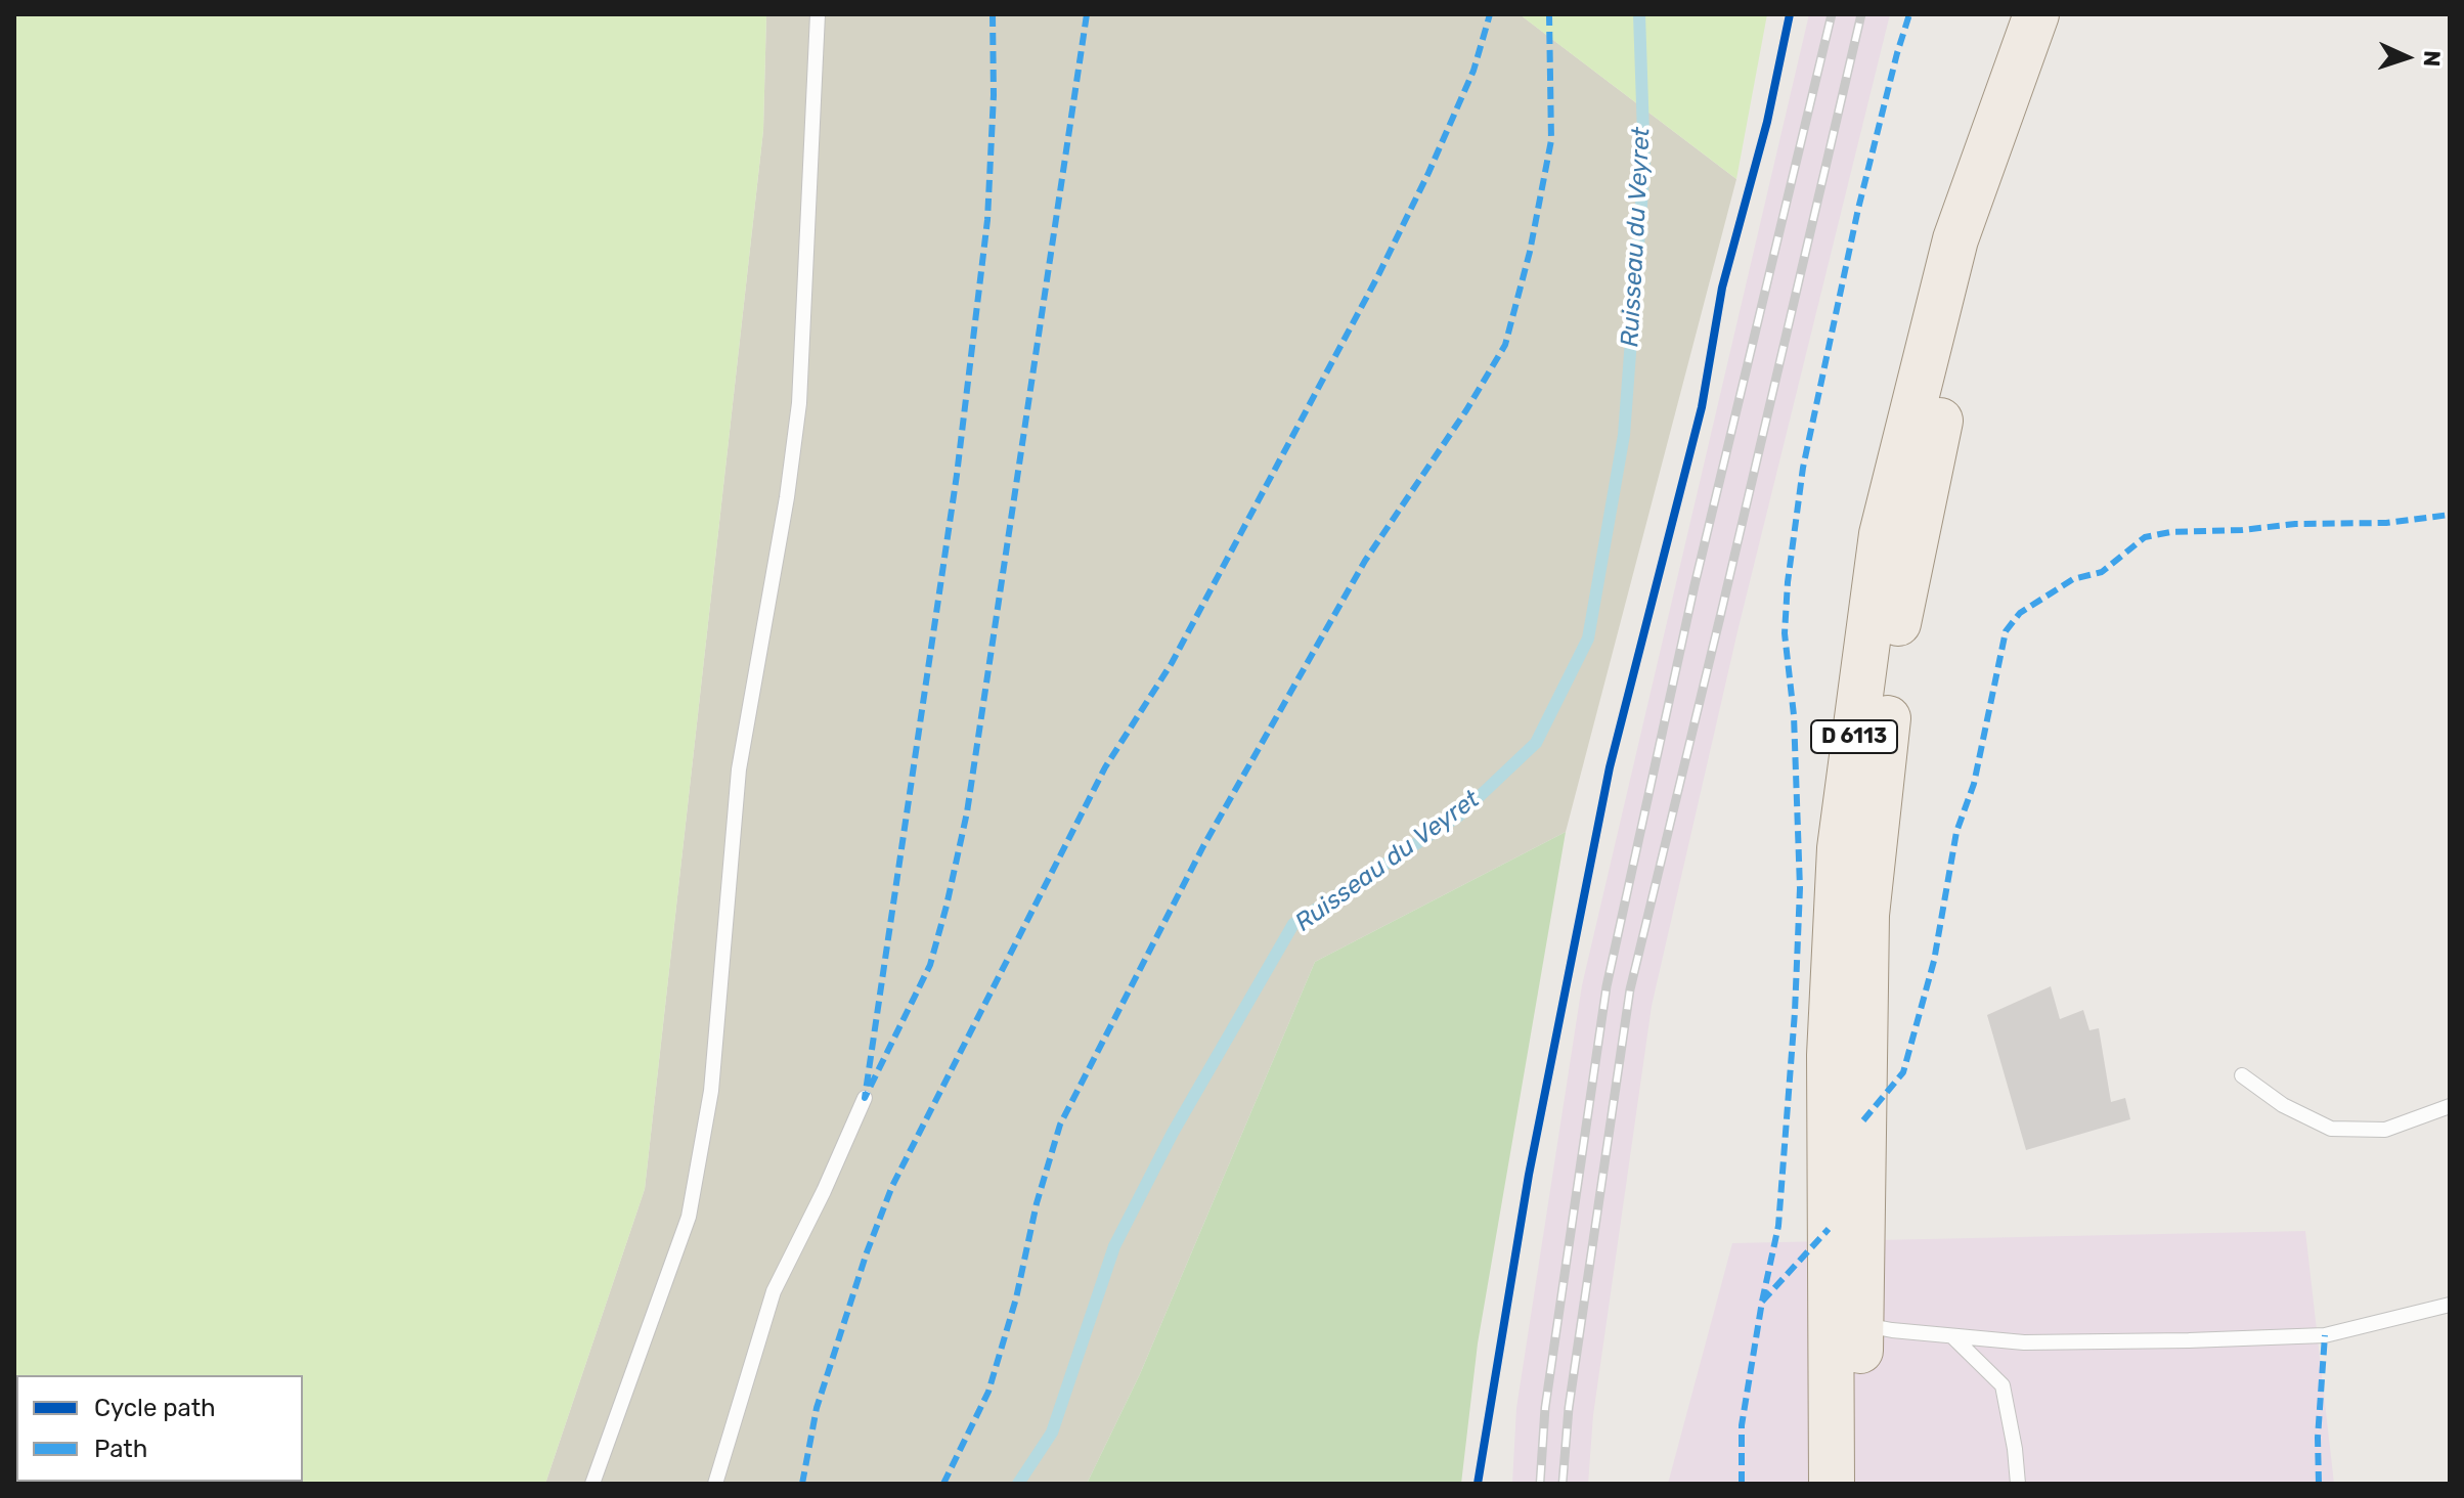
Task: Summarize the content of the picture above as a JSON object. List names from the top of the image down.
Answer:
{
  "streets": {
    "main road": ["D 6113"]
  },
  "water": ["Ruisseau du Veyret"],
  "legend": ["Cycle path", "Path"],
  "north": "right"
}
